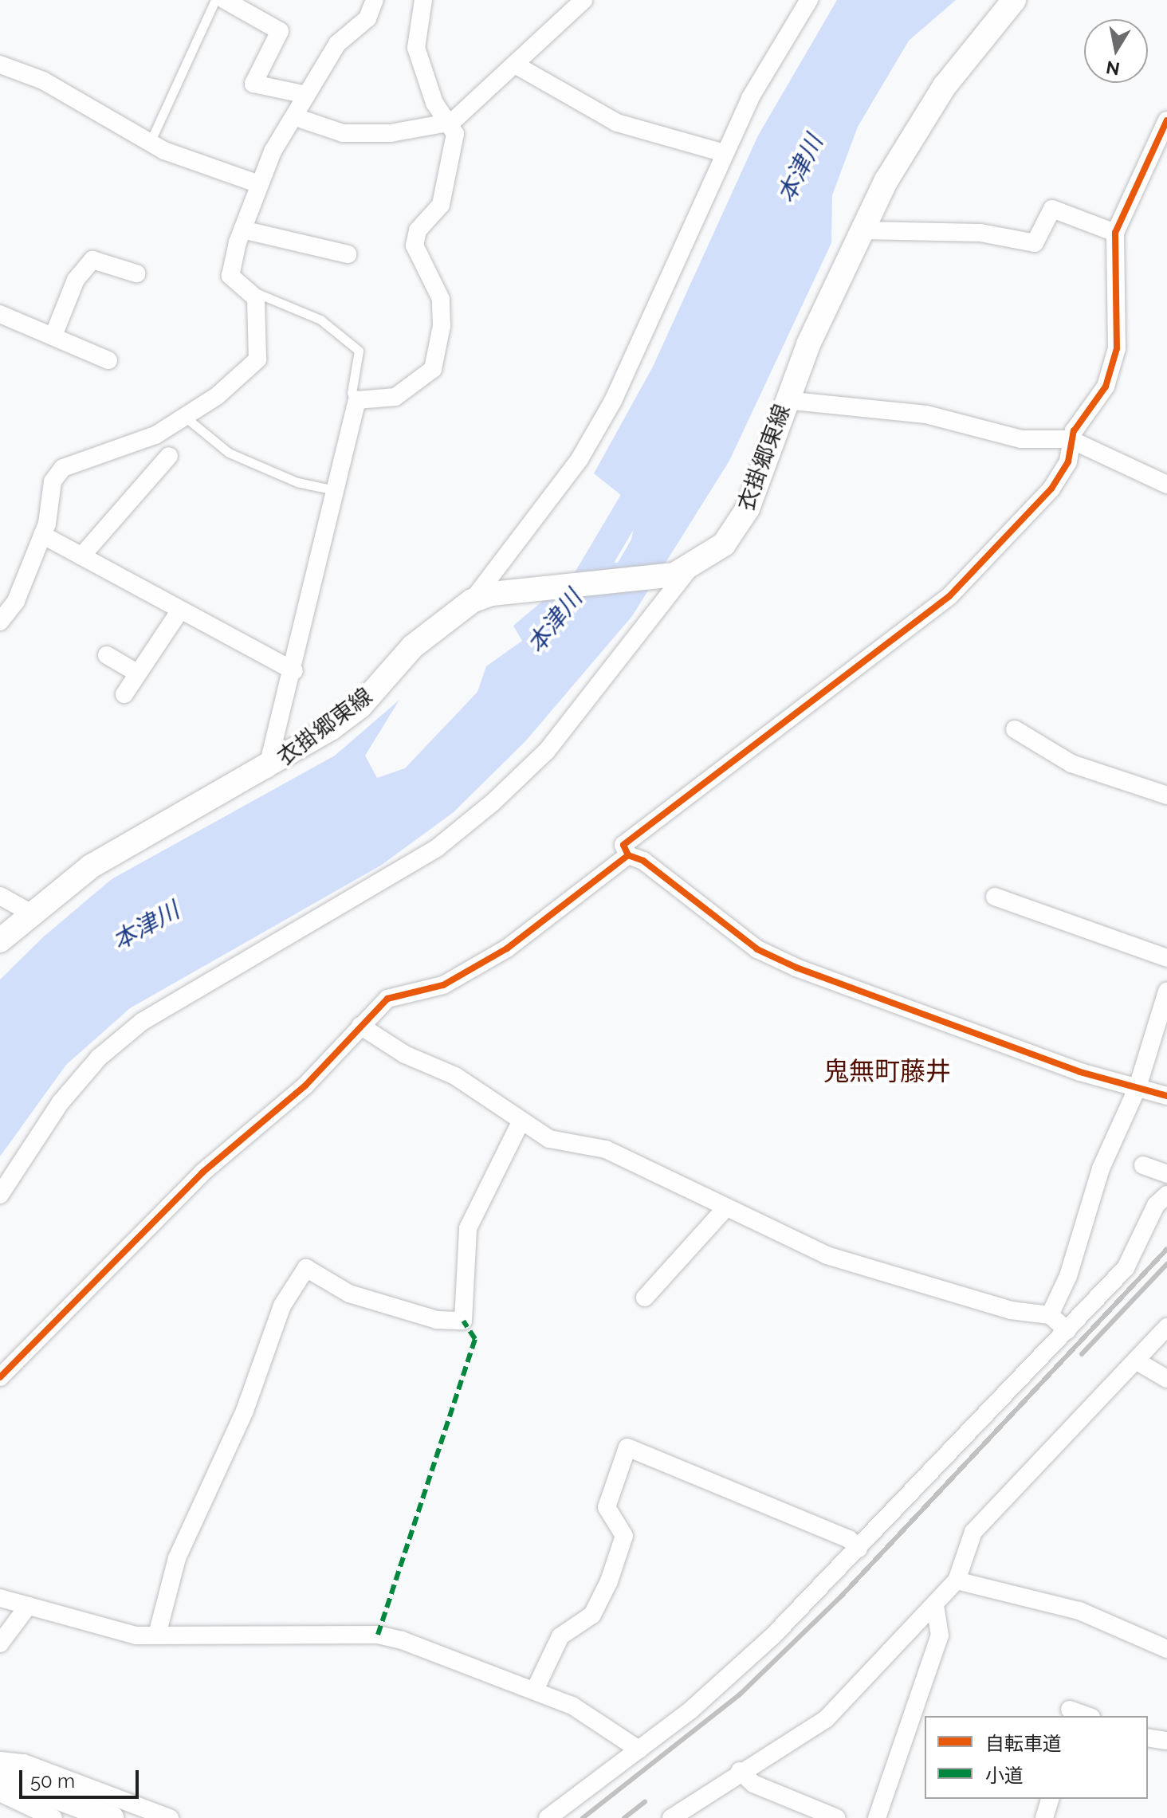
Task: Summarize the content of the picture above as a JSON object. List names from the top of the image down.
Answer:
{
  "streets": {
    "main road": ["衣掛郷東線"]
  },
  "districts": ["鬼無町藤井"],
  "water": ["本津川"],
  "legend": ["自転車道", "小道"],
  "scale_bar": "50 m",
  "north": "bottom"
}
